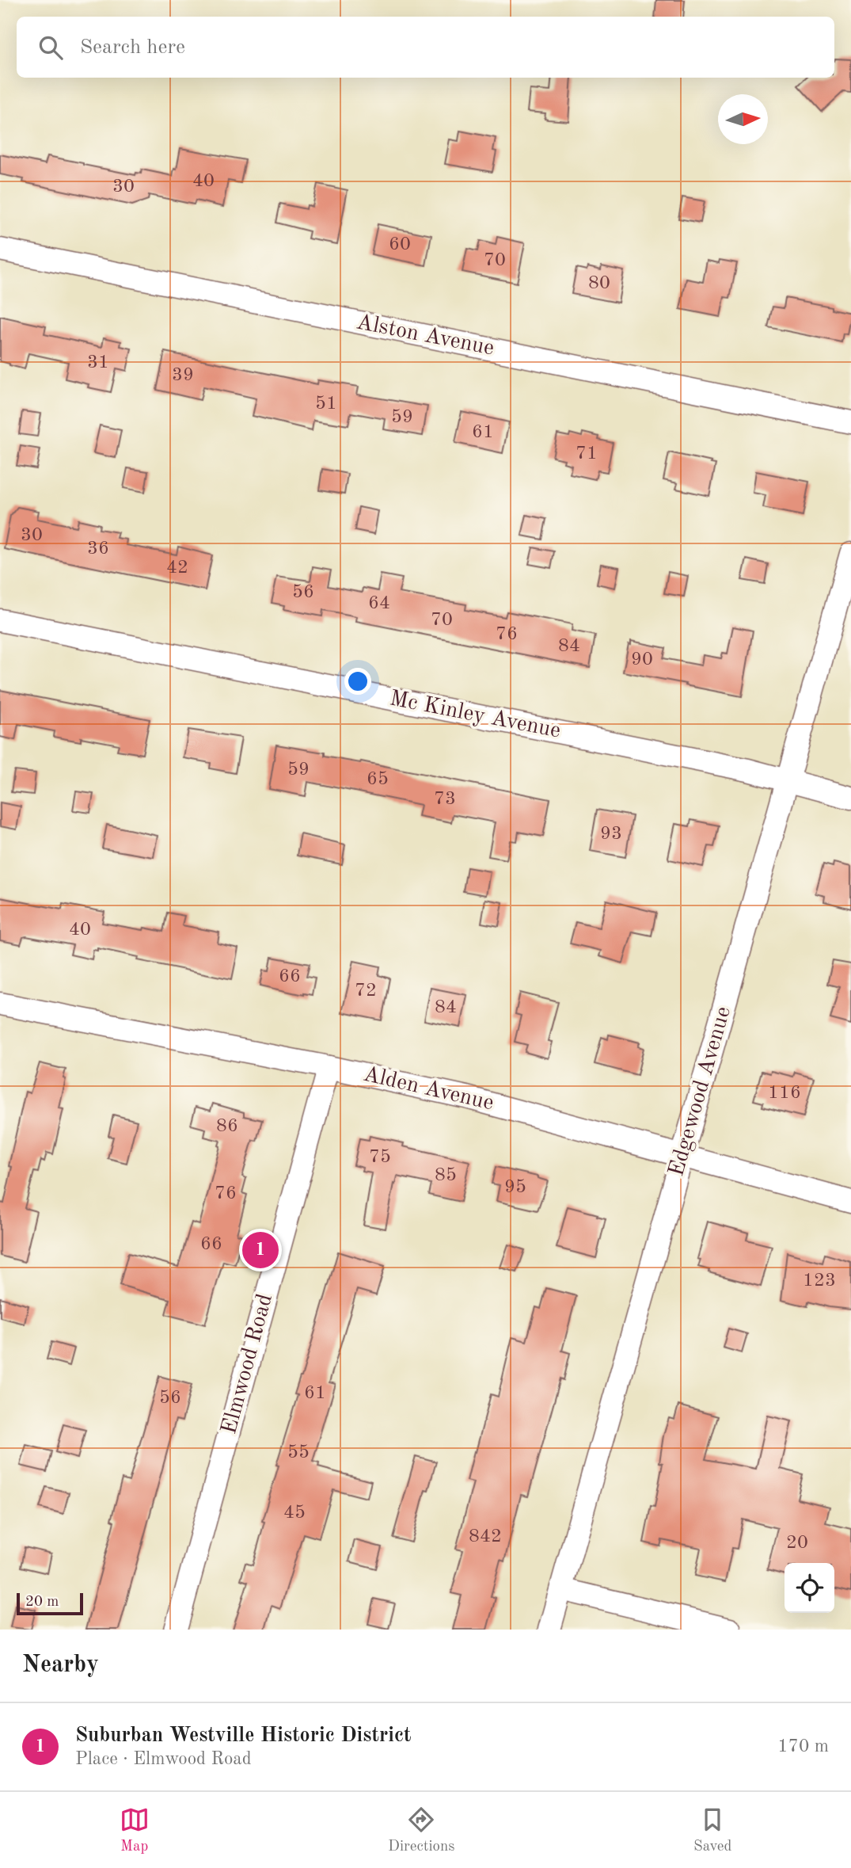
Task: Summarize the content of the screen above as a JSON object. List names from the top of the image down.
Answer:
{
  "streets": {
    "street": [
      "Alston Avenue",
      "Mc Kinley Avenue",
      "Alden Avenue",
      "Edgewood Avenue",
      "Elmwood Road"
    ]
  },
  "crossings": [
    ["Mc Kinley Avenue", "Edgewood Avenue"],
    ["Alden Avenue", "Edgewood Avenue"],
    ["Alden Avenue", "Elmwood Road"]
  ],
  "house_numbers": [
    "40",
    "30",
    "60",
    "70",
    "80",
    "31",
    "39",
    "51",
    "59",
    "61",
    "71",
    "30",
    "36",
    "42",
    "56",
    "64",
    "70",
    "76",
    "84",
    "90",
    "59",
    "65",
    "73",
    "93",
    "40",
    "66",
    "72",
    "84",
    "116",
    "86",
    "75",
    "85",
    "95",
    "76",
    "66",
    "123",
    "61",
    "56",
    "55",
    "45",
    "842",
    "20"
  ],
  "scale_bar": "20 m",
  "north": "right",
  "page": {
    "search": "Search here",
    "pins": "1",
    "scale": "20 m",
    "heading": "Nearby",
    "list": [
      {
        "mark": "1",
        "name": "Suburban Westville Historic District",
        "note": "Place · Elmwood Road",
        "value": "170 m"
      }
    ],
    "nav": ["Map", "Directions", "Saved"]
  }
}
